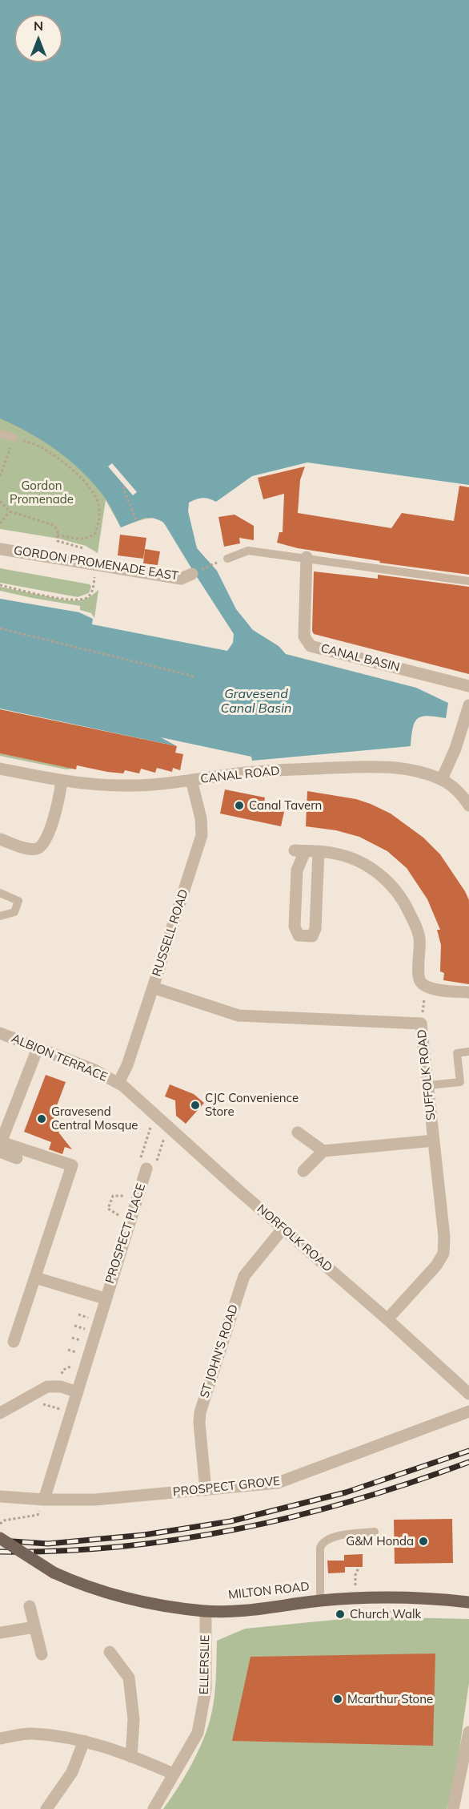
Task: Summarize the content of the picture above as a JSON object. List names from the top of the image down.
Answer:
{
  "streets": {
    "main road": ["MILTON ROAD"],
    "street": [
      "GORDON PROMENADE EAST",
      "CANAL BASIN",
      "CANAL ROAD",
      "RUSSELL ROAD",
      "ALBION TERRACE",
      "SUFFOLK ROAD",
      "PROSPECT PLACE",
      "NORFOLK ROAD",
      "ST JOHN'S ROAD",
      "PROSPECT GROVE",
      "ELLERSLIE"
    ]
  },
  "crossings": [
    ["CANAL ROAD", "RUSSELL ROAD"],
    ["RUSSELL ROAD", "ALBION TERRACE"],
    ["RUSSELL ROAD", "SUFFOLK ROAD"],
    ["RUSSELL ROAD", "NORFOLK ROAD"],
    ["ALBION TERRACE", "NORFOLK ROAD"],
    ["SUFFOLK ROAD", "NORFOLK ROAD"],
    ["PROSPECT PLACE", "PROSPECT GROVE"],
    ["NORFOLK ROAD", "ST JOHN'S ROAD"],
    ["ST JOHN'S ROAD", "PROSPECT GROVE"],
    ["MILTON ROAD", "ELLERSLIE"]
  ],
  "water": ["Gravesend Canal Basin"],
  "parks": ["Gordon Promenade"],
  "places": [
    "Canal Tavern",
    "CJC Convenience Store",
    "Gravesend Central Mosque",
    "G&M Honda",
    "Church Walk",
    "Mcarthur Stone"
  ],
  "north": "top"
}
